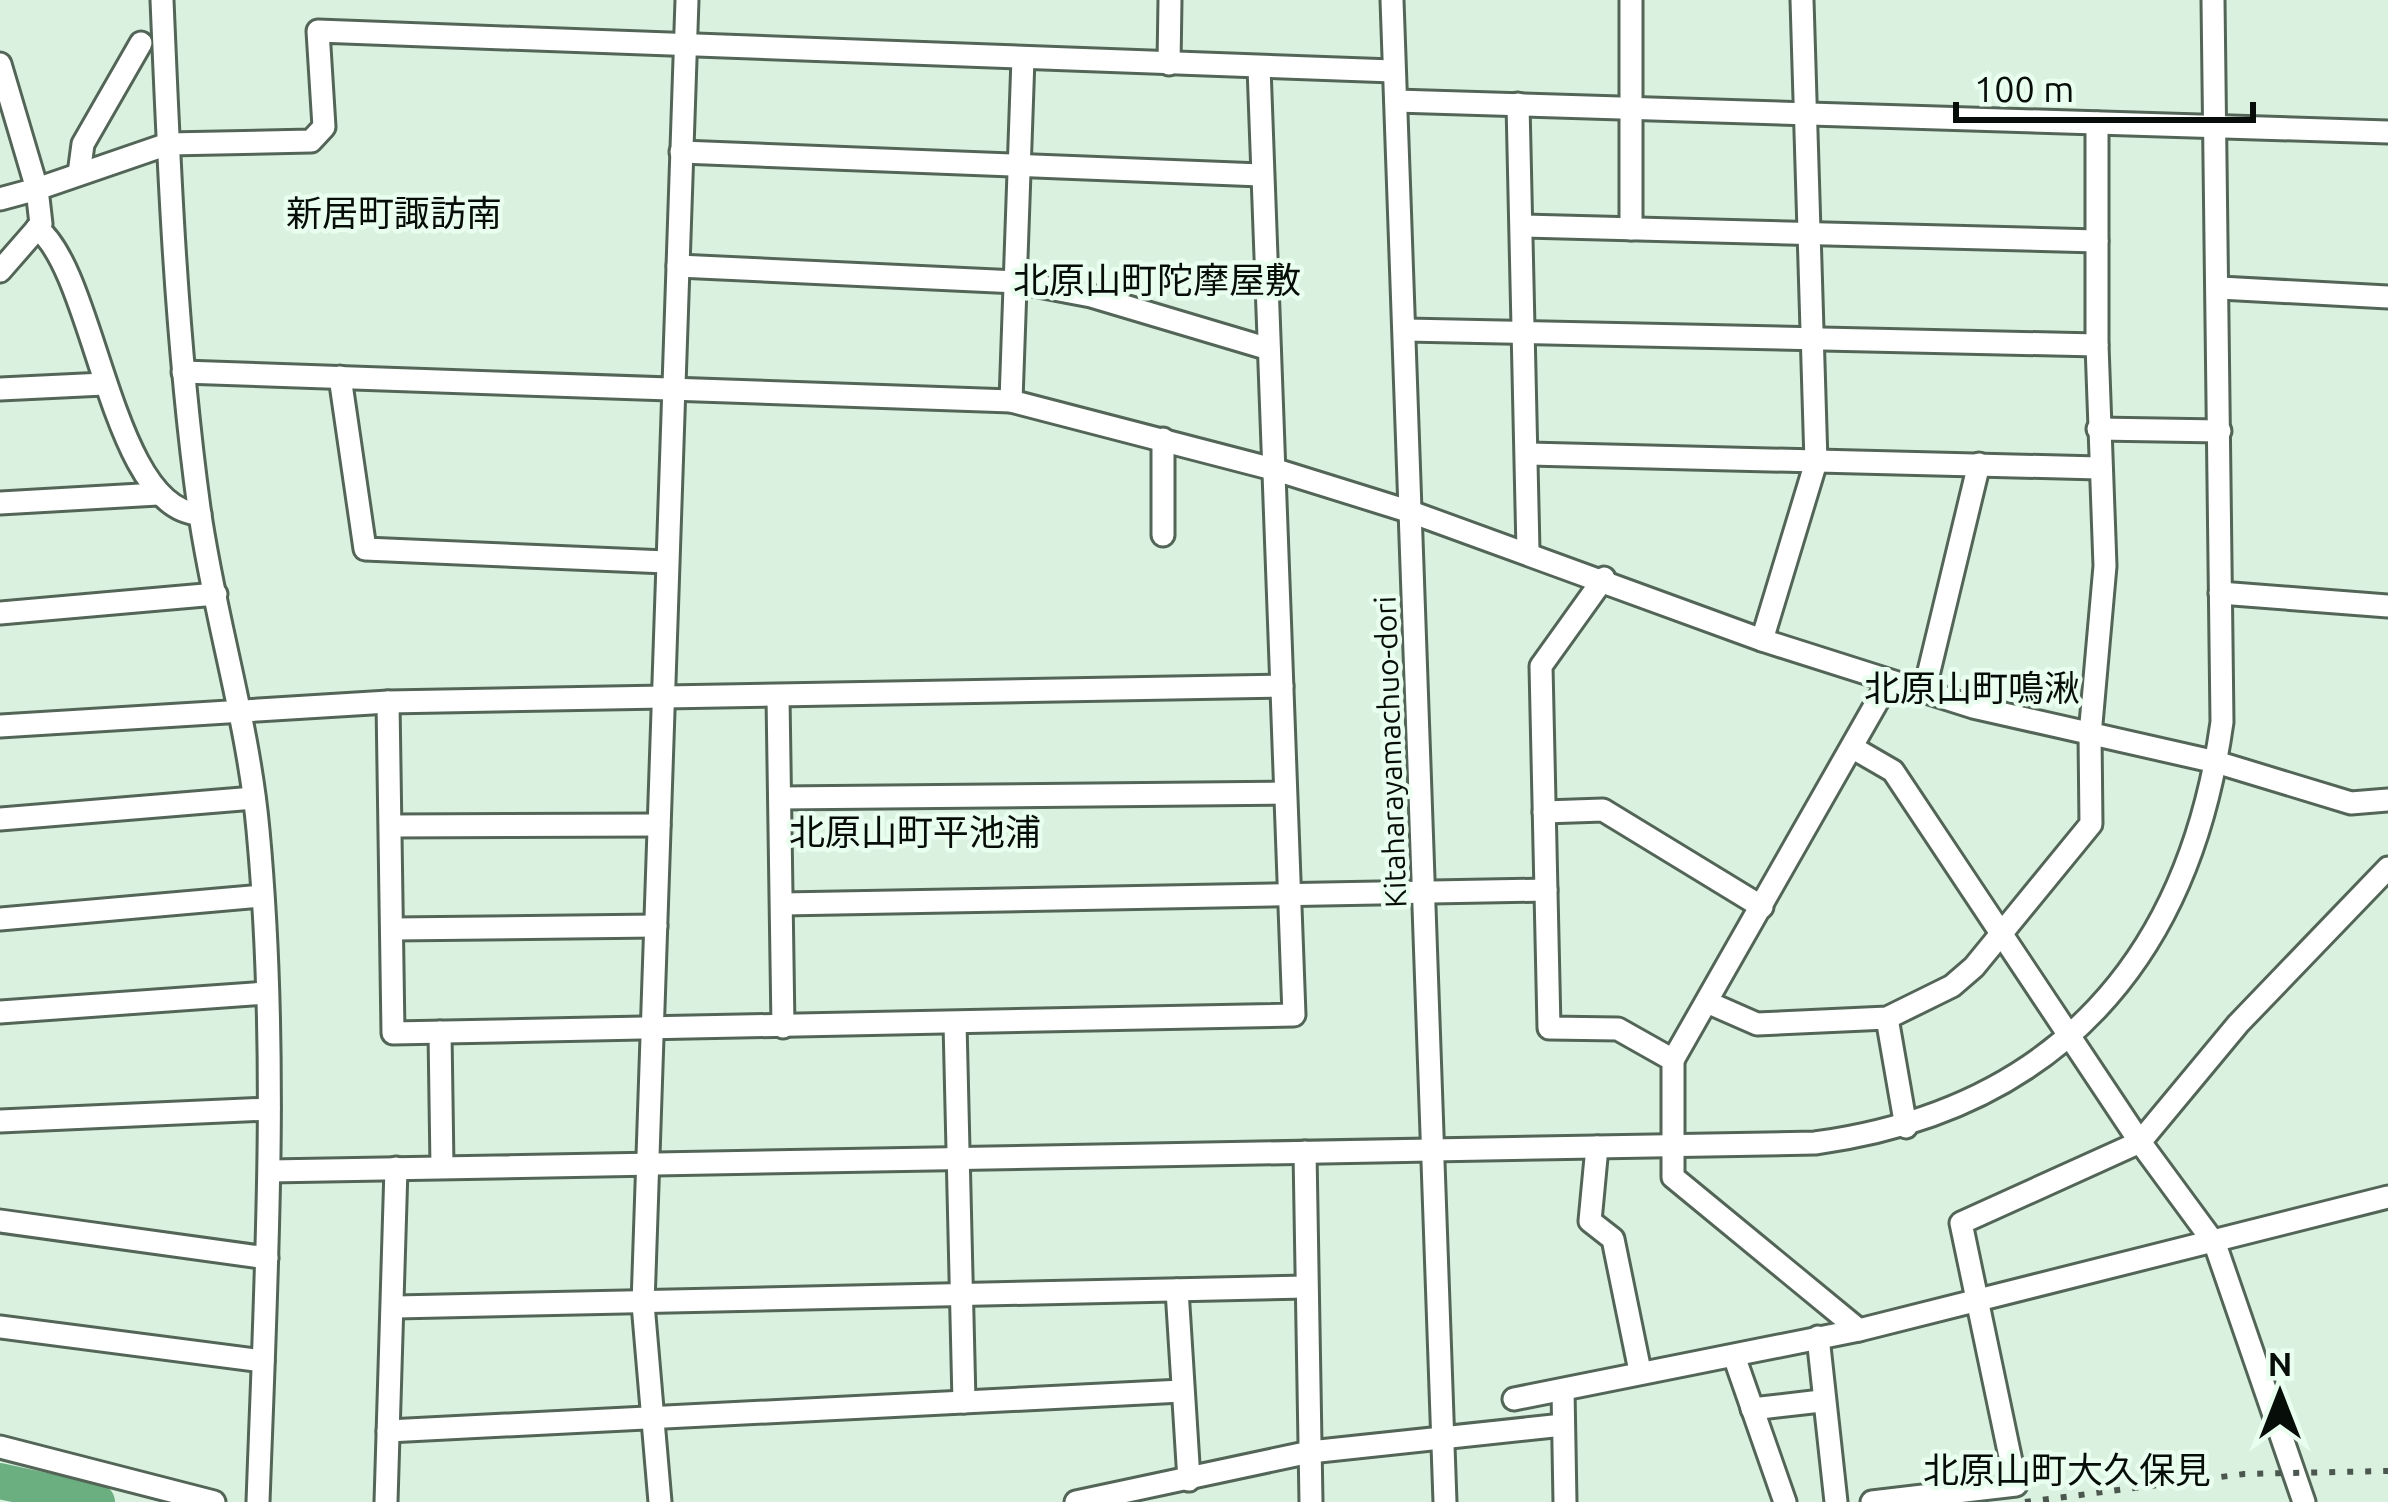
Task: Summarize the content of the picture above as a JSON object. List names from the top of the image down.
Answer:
{
  "streets": {
    "street": ["Kitaharayamachuo-dori"]
  },
  "districts": [
    "新居町諏訪南",
    "北原山町陀摩屋敷",
    "北原山町鳴湫",
    "北原山町平池浦",
    "北原山町大久保見"
  ],
  "scale_bar": "100 m",
  "north": "top"
}
